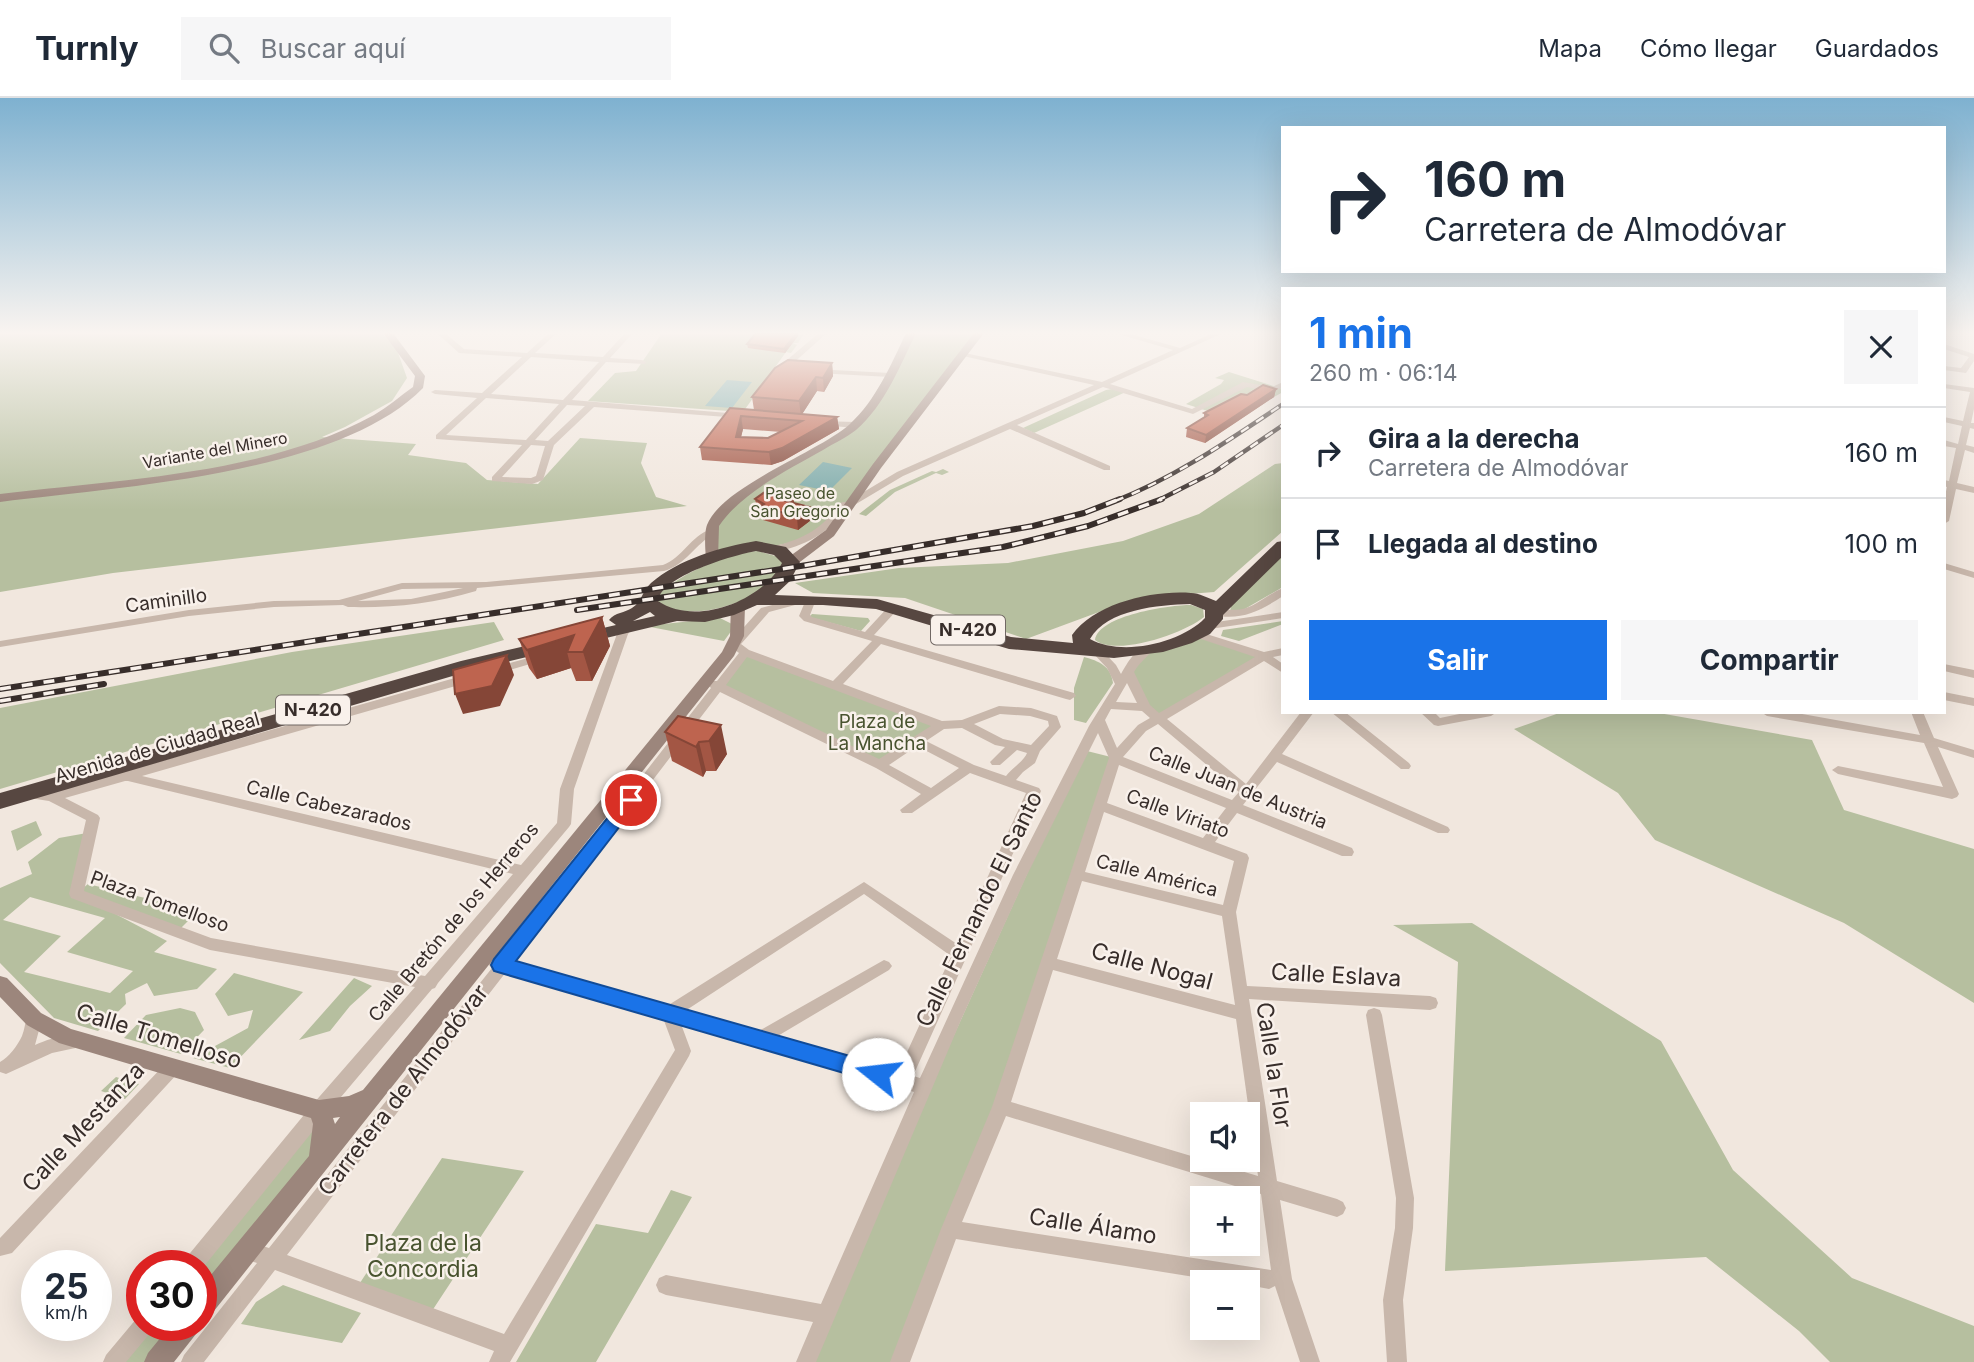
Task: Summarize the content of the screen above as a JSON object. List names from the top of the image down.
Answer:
{
  "streets": {
    "highway": ["N-420"],
    "main road": ["Variante del Minero", "Calle Tomelloso", "Carretera de Almodóvar"],
    "street": [
      "Caminillo",
      "Avenida de Ciudad Real",
      "Calle Juan de Austria",
      "Calle Cabezarados",
      "Calle Viriato",
      "Calle América",
      "Plaza Tomelloso",
      "Calle Fernando El Santo",
      "Calle Bretón de los Herreros",
      "Calle Nogal",
      "Calle Eslava",
      "Calle la Flor",
      "Calle Mestanza",
      "Calle Álamo"
    ]
  },
  "crossings": [
    ["N-420", "Avenida de Ciudad Real"],
    ["N-420", "Calle Bretón de los Herreros"],
    ["N-420", "Carretera de Almodóvar"],
    ["Avenida de Ciudad Real", "Calle Cabezarados"],
    ["Avenida de Ciudad Real", "Plaza Tomelloso"],
    ["Avenida de Ciudad Real", "Calle Bretón de los Herreros"],
    ["Calle Cabezarados", "Calle Bretón de los Herreros"],
    ["Calle Viriato", "Calle la Flor"],
    ["Calle América", "Calle la Flor"],
    ["Plaza Tomelloso", "Calle Bretón de los Herreros"],
    ["Calle Bretón de los Herreros", "Calle Tomelloso"],
    ["Calle Bretón de los Herreros", "Carretera de Almodóvar"],
    ["Calle Nogal", "Calle la Flor"],
    ["Calle Eslava", "Calle la Flor"],
    ["Calle Tomelloso", "Carretera de Almodóvar"],
    ["Calle Tomelloso", "Calle Mestanza"],
    ["Calle la Flor", "Calle Álamo"]
  ],
  "parks": ["Paseo de San Gregorio", "Plaza de La Mancha", "Plaza de la Concordia"],
  "page": {
    "header": "Turnly",
    "search": "Buscar aquí",
    "nav": ["Mapa", "Cómo llegar", "Guardados"],
    "turn": ["160 m", "Carretera de Almodóvar"],
    "heading": ["1 min", "260 m · 06:14"],
    "list": [
      {
        "name": "Gira a la derecha",
        "note": "Carretera de Almodóvar",
        "value": "160 m"
      },
      {
        "name": "Llegada al destino",
        "value": "100 m"
      }
    ],
    "buttons": ["Salir", "Compartir"],
    "map_buttons": ["+", "−"],
    "speed": "25 km/h",
    "limit": "30"
  }
}
